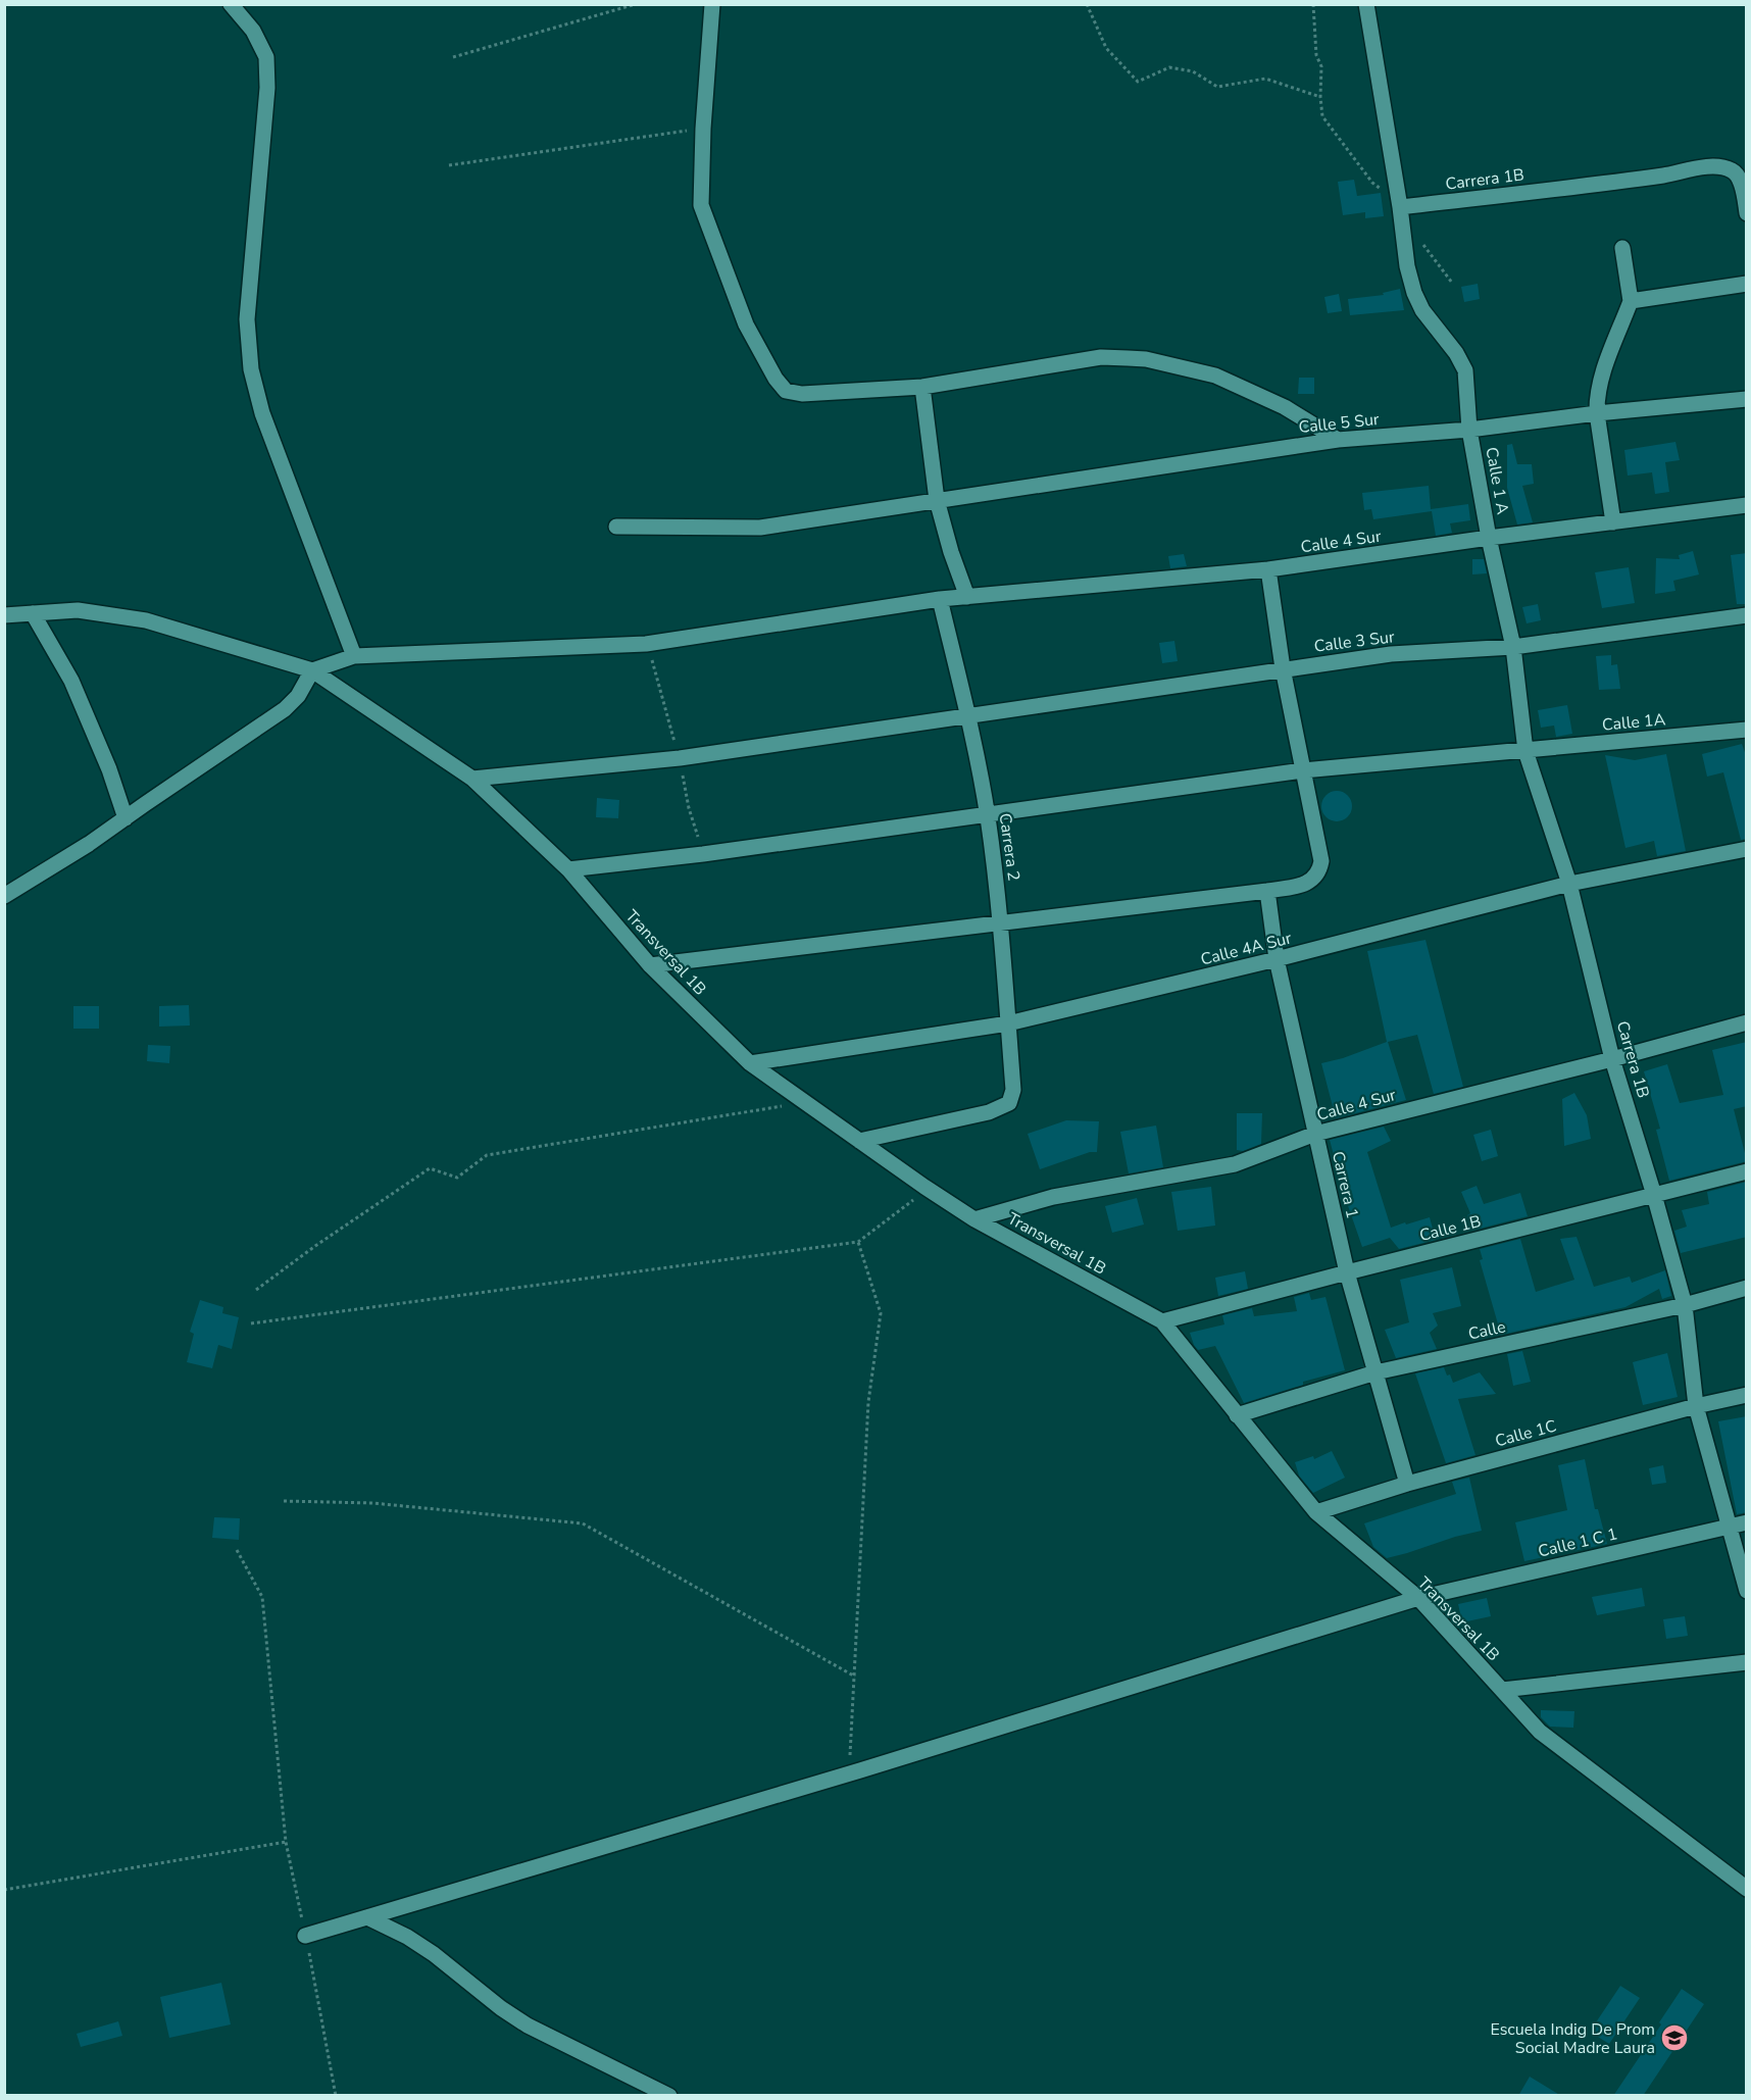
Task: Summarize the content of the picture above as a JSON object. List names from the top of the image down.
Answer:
{
  "streets": {
    "street": [
      "Carrera 1B",
      "Calle 5 Sur",
      "Calle 1 A",
      "Calle 4 Sur",
      "Calle 3 Sur",
      "Calle 1A",
      "Carrera 2",
      "Calle 4A Sur",
      "Transversal 1B",
      "Carrera 1",
      "Calle 1B",
      "Calle",
      "Calle 1C",
      "Calle 1 C 1"
    ]
  },
  "crossings": [
    ["Carrera 1B", "Calle 1 A"],
    ["Carrera 1B", "Calle 4 Sur"],
    ["Carrera 1B", "Calle 3 Sur"],
    ["Carrera 1B", "Calle 1A"],
    ["Carrera 1B", "Calle 4A Sur"],
    ["Carrera 1B", "Calle 1B"],
    ["Carrera 1B", "Calle"],
    ["Carrera 1B", "Calle 1C"],
    ["Carrera 1B", "Calle 1 C 1"],
    ["Calle 5 Sur", "Calle 1 A"],
    ["Calle 1 A", "Calle 4 Sur"],
    ["Calle 4 Sur", "Carrera 2"],
    ["Calle 4 Sur", "Transversal 1B"],
    ["Calle 4 Sur", "Carrera 1"],
    ["Calle 3 Sur", "Carrera 2"],
    ["Calle 3 Sur", "Transversal 1B"],
    ["Calle 1A", "Carrera 2"],
    ["Calle 1A", "Transversal 1B"],
    ["Carrera 2", "Calle 4A Sur"],
    ["Carrera 2", "Transversal 1B"],
    ["Calle 4A Sur", "Transversal 1B"],
    ["Calle 4A Sur", "Carrera 1"],
    ["Transversal 1B", "Calle 1B"],
    ["Transversal 1B", "Calle"],
    ["Transversal 1B", "Calle 1C"],
    ["Transversal 1B", "Calle 1 C 1"],
    ["Carrera 1", "Calle 1B"],
    ["Carrera 1", "Calle"],
    ["Carrera 1", "Calle 1C"]
  ],
  "places": {
    "school or university": ["Escuela Indig De Prom Social Madre Laura"]
  }
}
